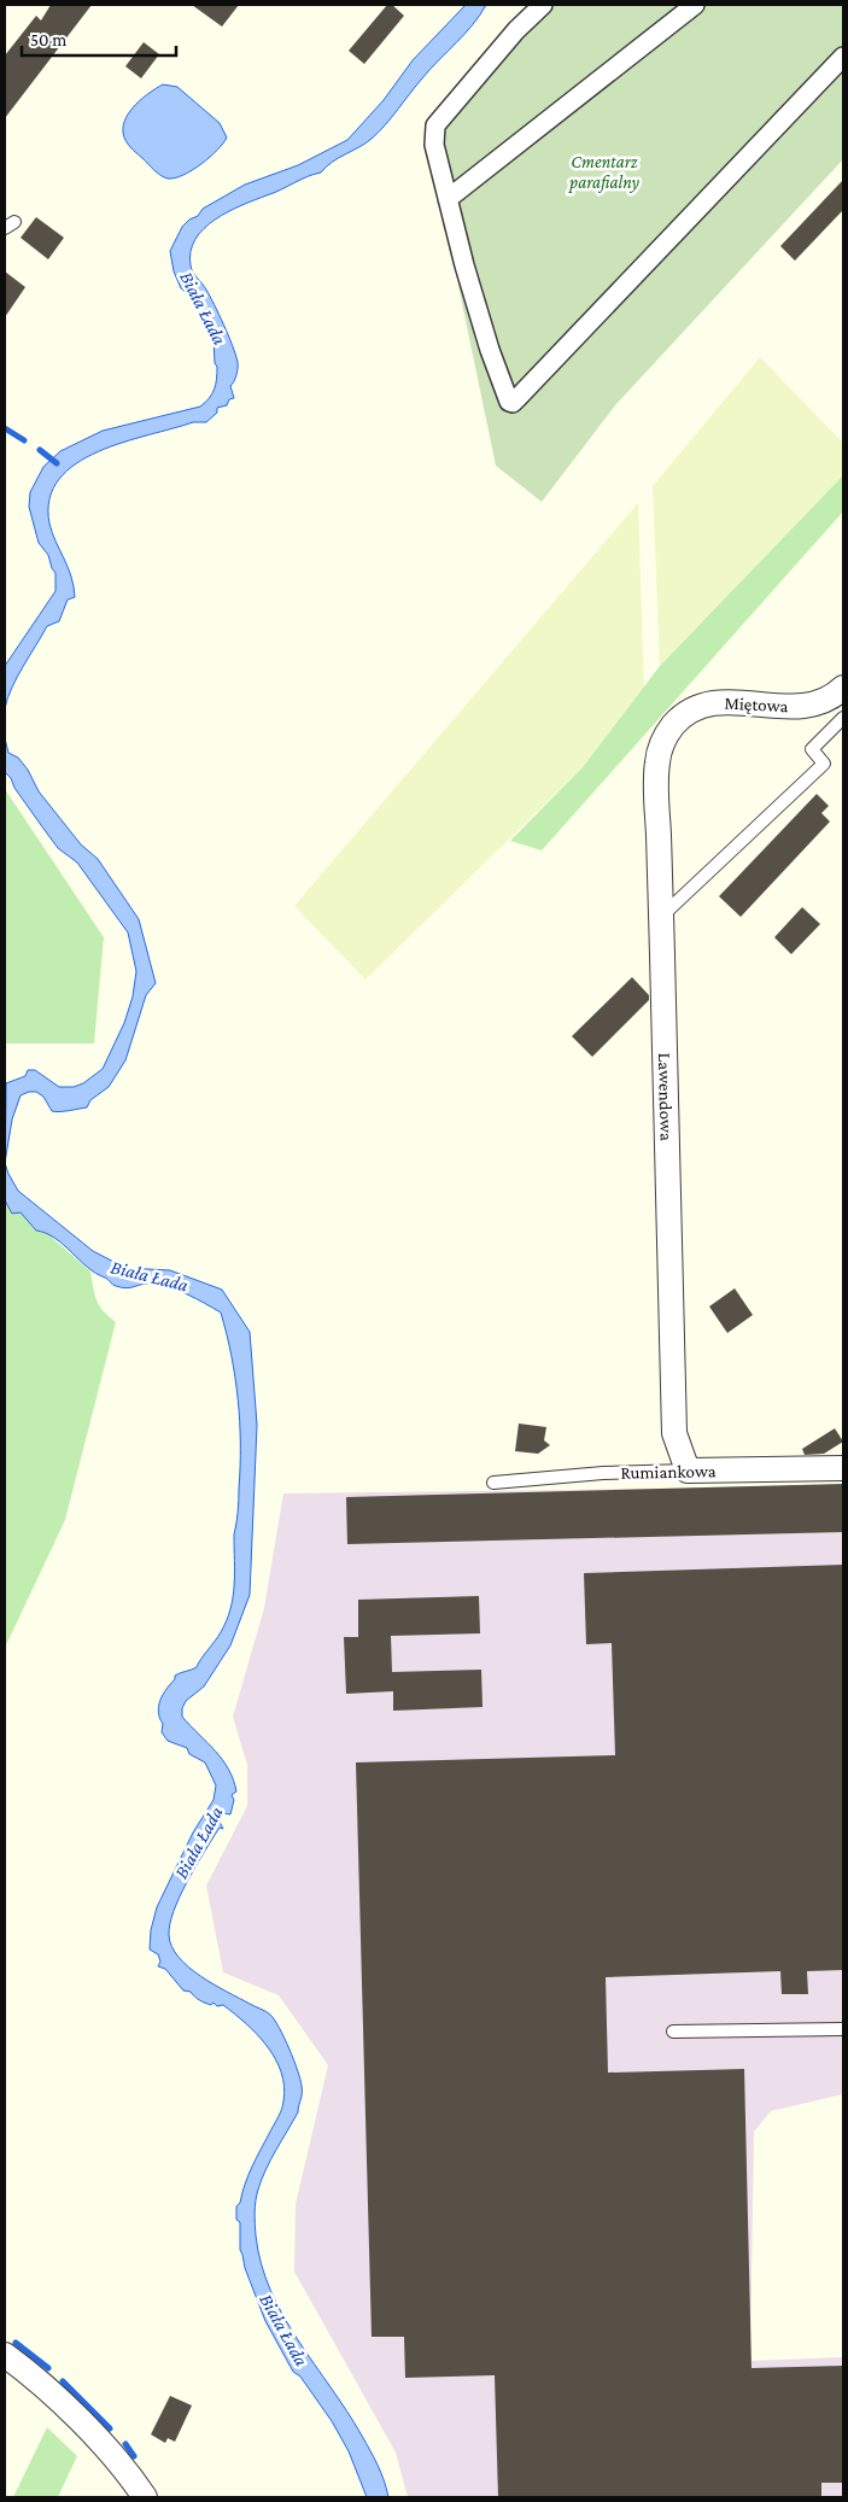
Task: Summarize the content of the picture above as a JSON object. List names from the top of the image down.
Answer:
{
  "streets": {
    "street": ["Miętowa", "Lawendowa", "Rumiankowa"]
  },
  "crossings": [
    ["Miętowa", "Lawendowa"],
    ["Lawendowa", "Rumiankowa"]
  ],
  "water": ["Biała Łada"],
  "parks": ["Cmentarz parafialny"],
  "scale_bar": "50 m"
}
